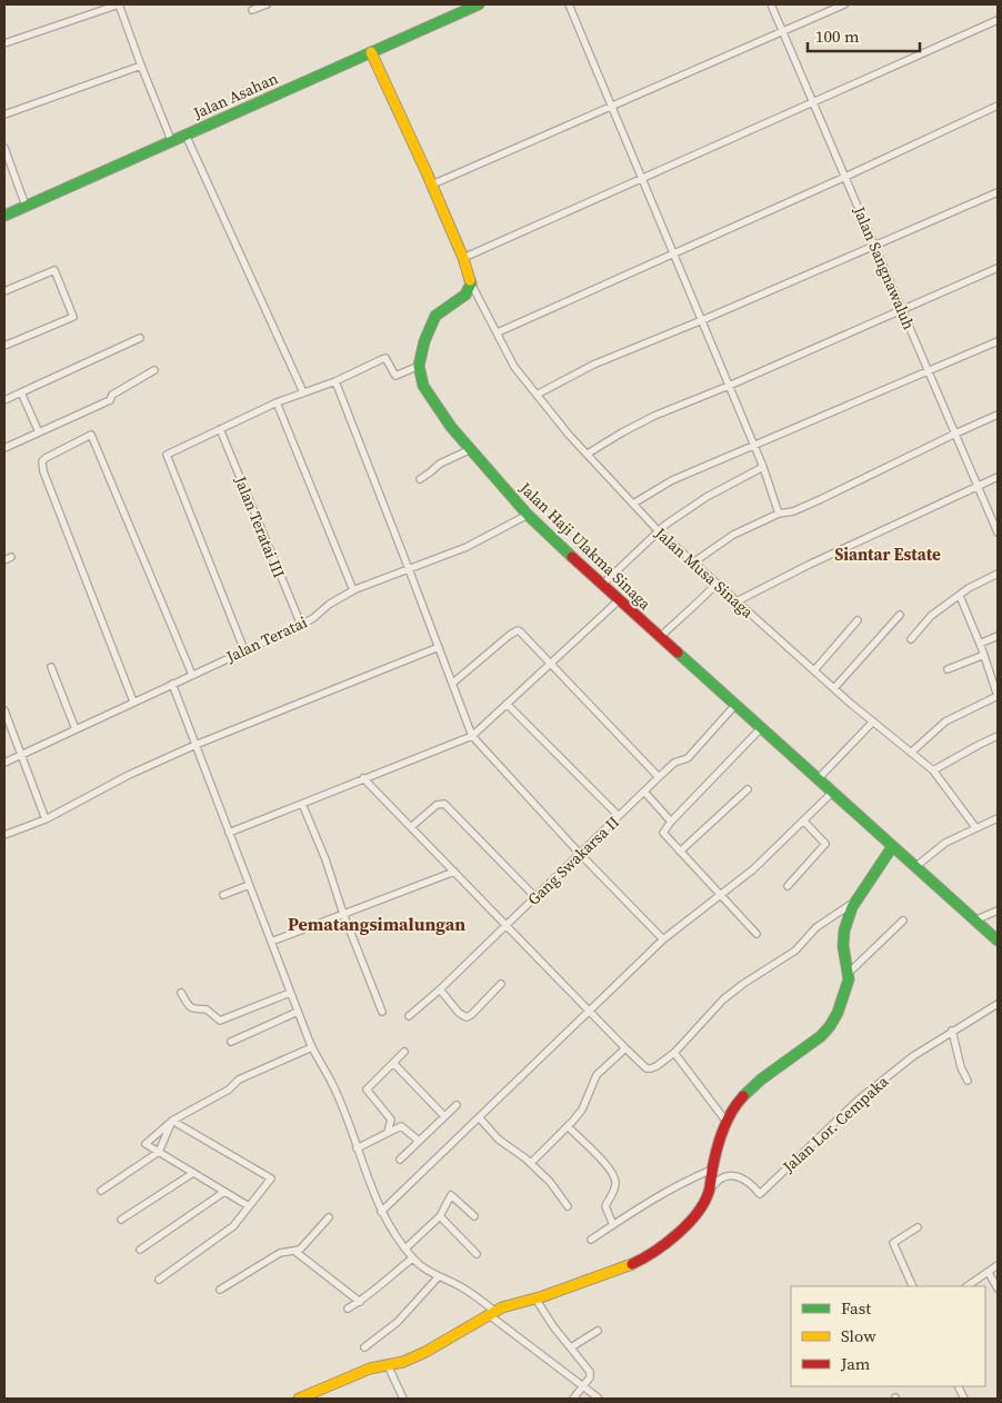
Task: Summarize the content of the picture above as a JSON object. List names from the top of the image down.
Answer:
{
  "streets": {
    "main road": ["Jalan Asahan", "Jalan Haji Ulakma Sinaga"],
    "street": [
      "Jalan Sangnawaluh",
      "Jalan Teratai III",
      "Jalan Musa Sinaga",
      "Jalan Teratai",
      "Gang Swakarsa II",
      "Jalan Lor. Cempaka"
    ]
  },
  "crossings": [
    ["Jalan Teratai III", "Jalan Teratai"],
    ["Jalan Haji Ulakma Sinaga", "Jalan Teratai"],
    ["Jalan Haji Ulakma Sinaga", "Gang Swakarsa II"]
  ],
  "districts": ["Siantar Estate", "Pematangsimalungan"],
  "legend": ["Fast", "Slow", "Jam"],
  "scale_bar": "100 m"
}
